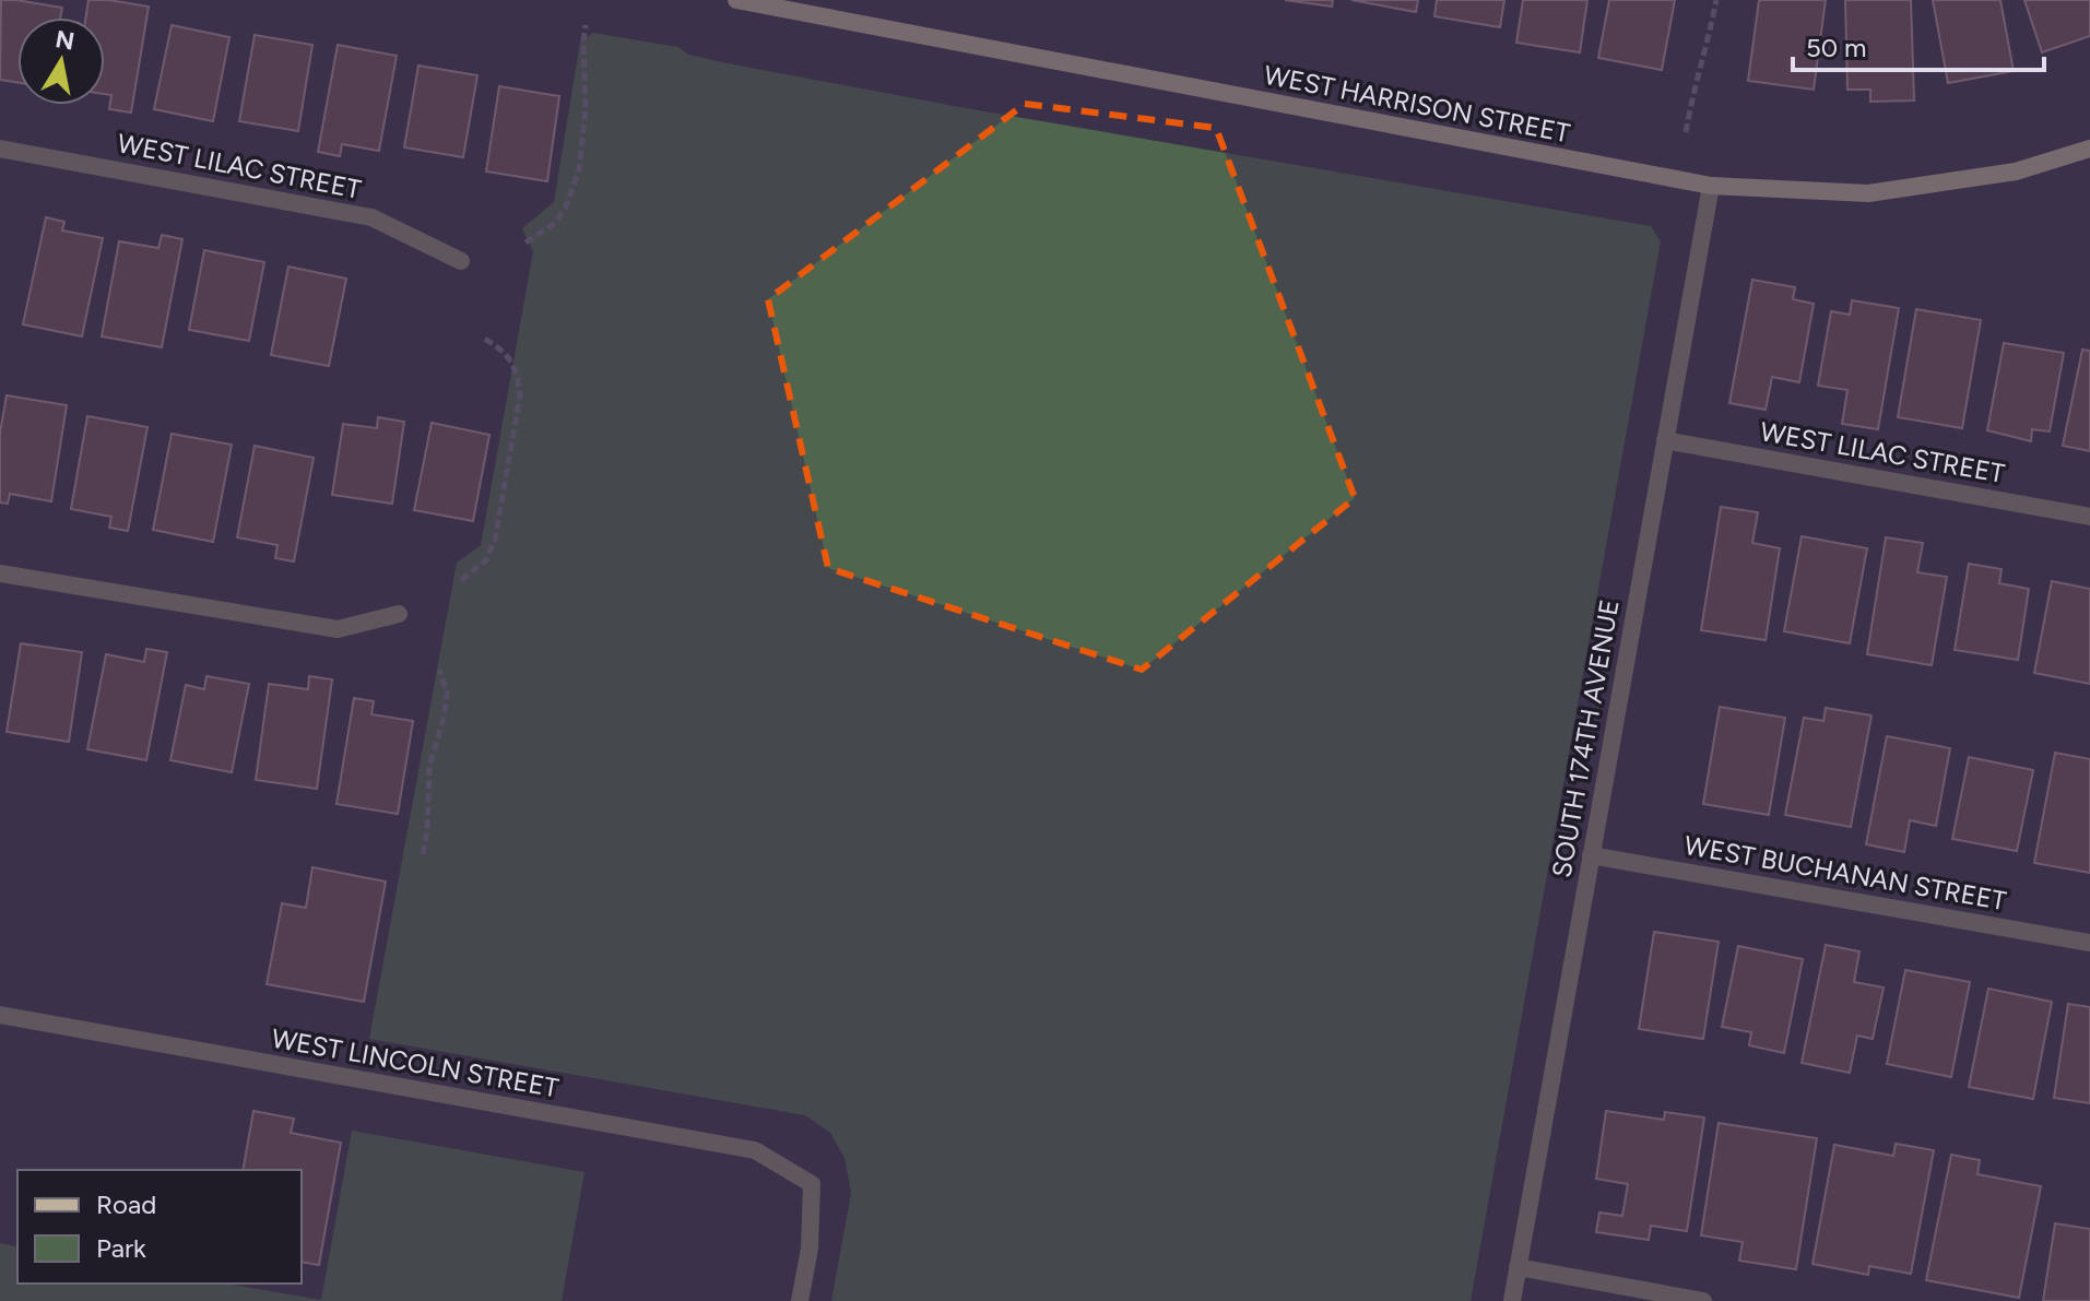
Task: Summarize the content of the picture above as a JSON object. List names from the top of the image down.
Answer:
{
  "streets": {
    "street": [
      "WEST HARRISON STREET",
      "WEST LILAC STREET",
      "SOUTH 174TH AVENUE",
      "WEST BUCHANAN STREET",
      "WEST LINCOLN STREET"
    ]
  },
  "crossings": [
    ["WEST HARRISON STREET", "SOUTH 174TH AVENUE"],
    ["WEST LILAC STREET", "SOUTH 174TH AVENUE"],
    ["SOUTH 174TH AVENUE", "WEST BUCHANAN STREET"]
  ],
  "legend": ["Road", "Park"],
  "scale_bar": "50 m",
  "north": "top"
}
